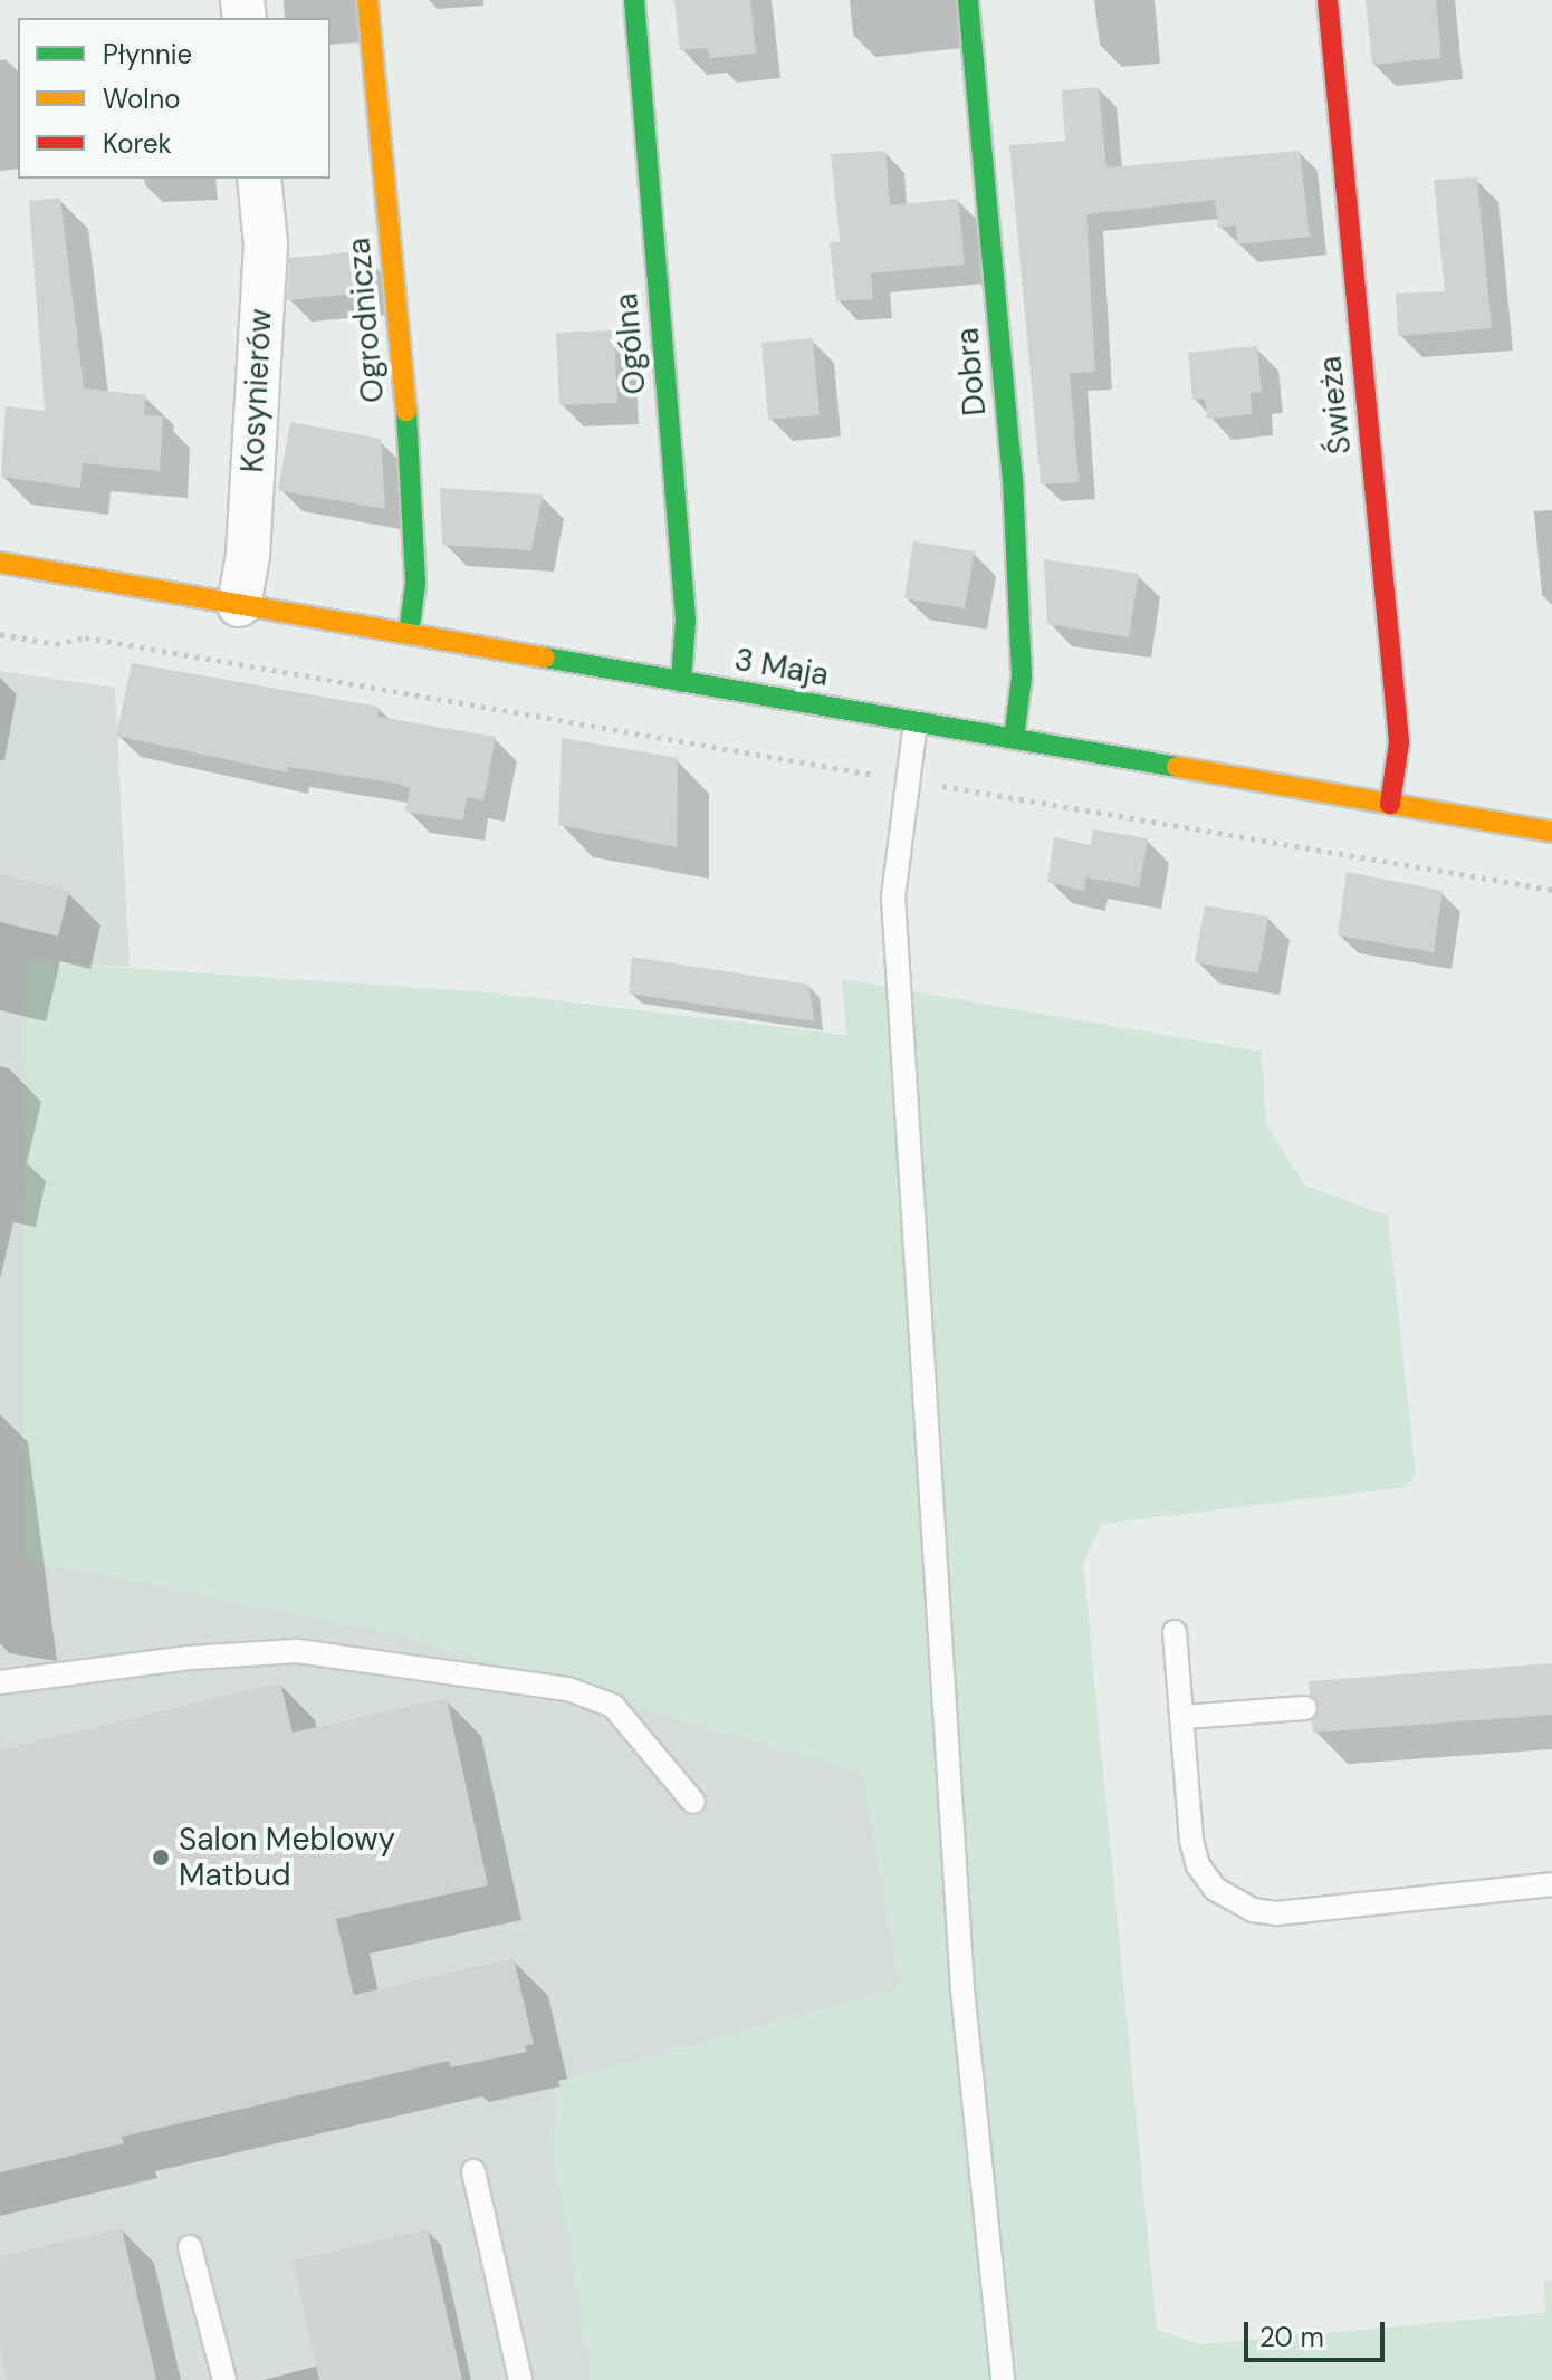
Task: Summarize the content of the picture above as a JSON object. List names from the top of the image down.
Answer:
{
  "streets": {
    "street": [
      "Ogrodnicza",
      "Ogólna",
      "Dobra",
      "Kosynierów",
      "Świeża",
      "3 Maja"
    ]
  },
  "crossings": [
    ["Ogrodnicza", "3 Maja"],
    ["Ogólna", "3 Maja"],
    ["Dobra", "3 Maja"],
    ["Kosynierów", "3 Maja"],
    ["Świeża", "3 Maja"]
  ],
  "places": ["Salon Meblowy Matbud"],
  "legend": ["Płynnie", "Wolno", "Korek"],
  "scale_bar": "20 m"
}
